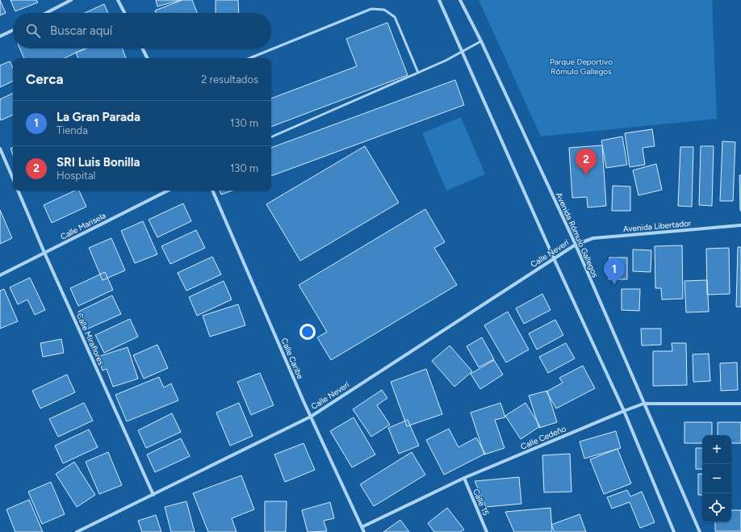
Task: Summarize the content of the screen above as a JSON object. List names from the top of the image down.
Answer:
{
  "streets": {
    "street": [
      "Calle Marisela",
      "Avenida Libertador",
      "Avenida Rómulo Gallegos",
      "Calle Neverí",
      "Calle Miraflores",
      "Calle Caribe",
      "Calle Cedeño",
      "Calle 15"
    ]
  },
  "crossings": [
    ["Calle Marisela", "Calle Miraflores"],
    ["Avenida Libertador", "Avenida Rómulo Gallegos"],
    ["Avenida Libertador", "Calle Neverí"],
    ["Avenida Rómulo Gallegos", "Calle Neverí"],
    ["Avenida Rómulo Gallegos", "Calle Cedeño"],
    ["Calle Neverí", "Calle Miraflores"],
    ["Calle Neverí", "Calle Caribe"],
    ["Calle Caribe", "Calle Cedeño"],
    ["Calle Cedeño", "Calle 15"]
  ],
  "parks": ["Parque Deportivo Rómulo Gallegos"],
  "page": {
    "search": "Buscar aquí",
    "heading": ["Cerca", "2 resultados"],
    "list": [
      {
        "mark": "1",
        "name": "La Gran Parada",
        "note": "Tienda",
        "value": "130 m"
      },
      {
        "mark": "2",
        "name": "SRI Luis Bonilla",
        "note": "Hospital",
        "value": "130 m"
      }
    ],
    "pins": ["2", "1"],
    "map_buttons": ["+", "−"]
  }
}
